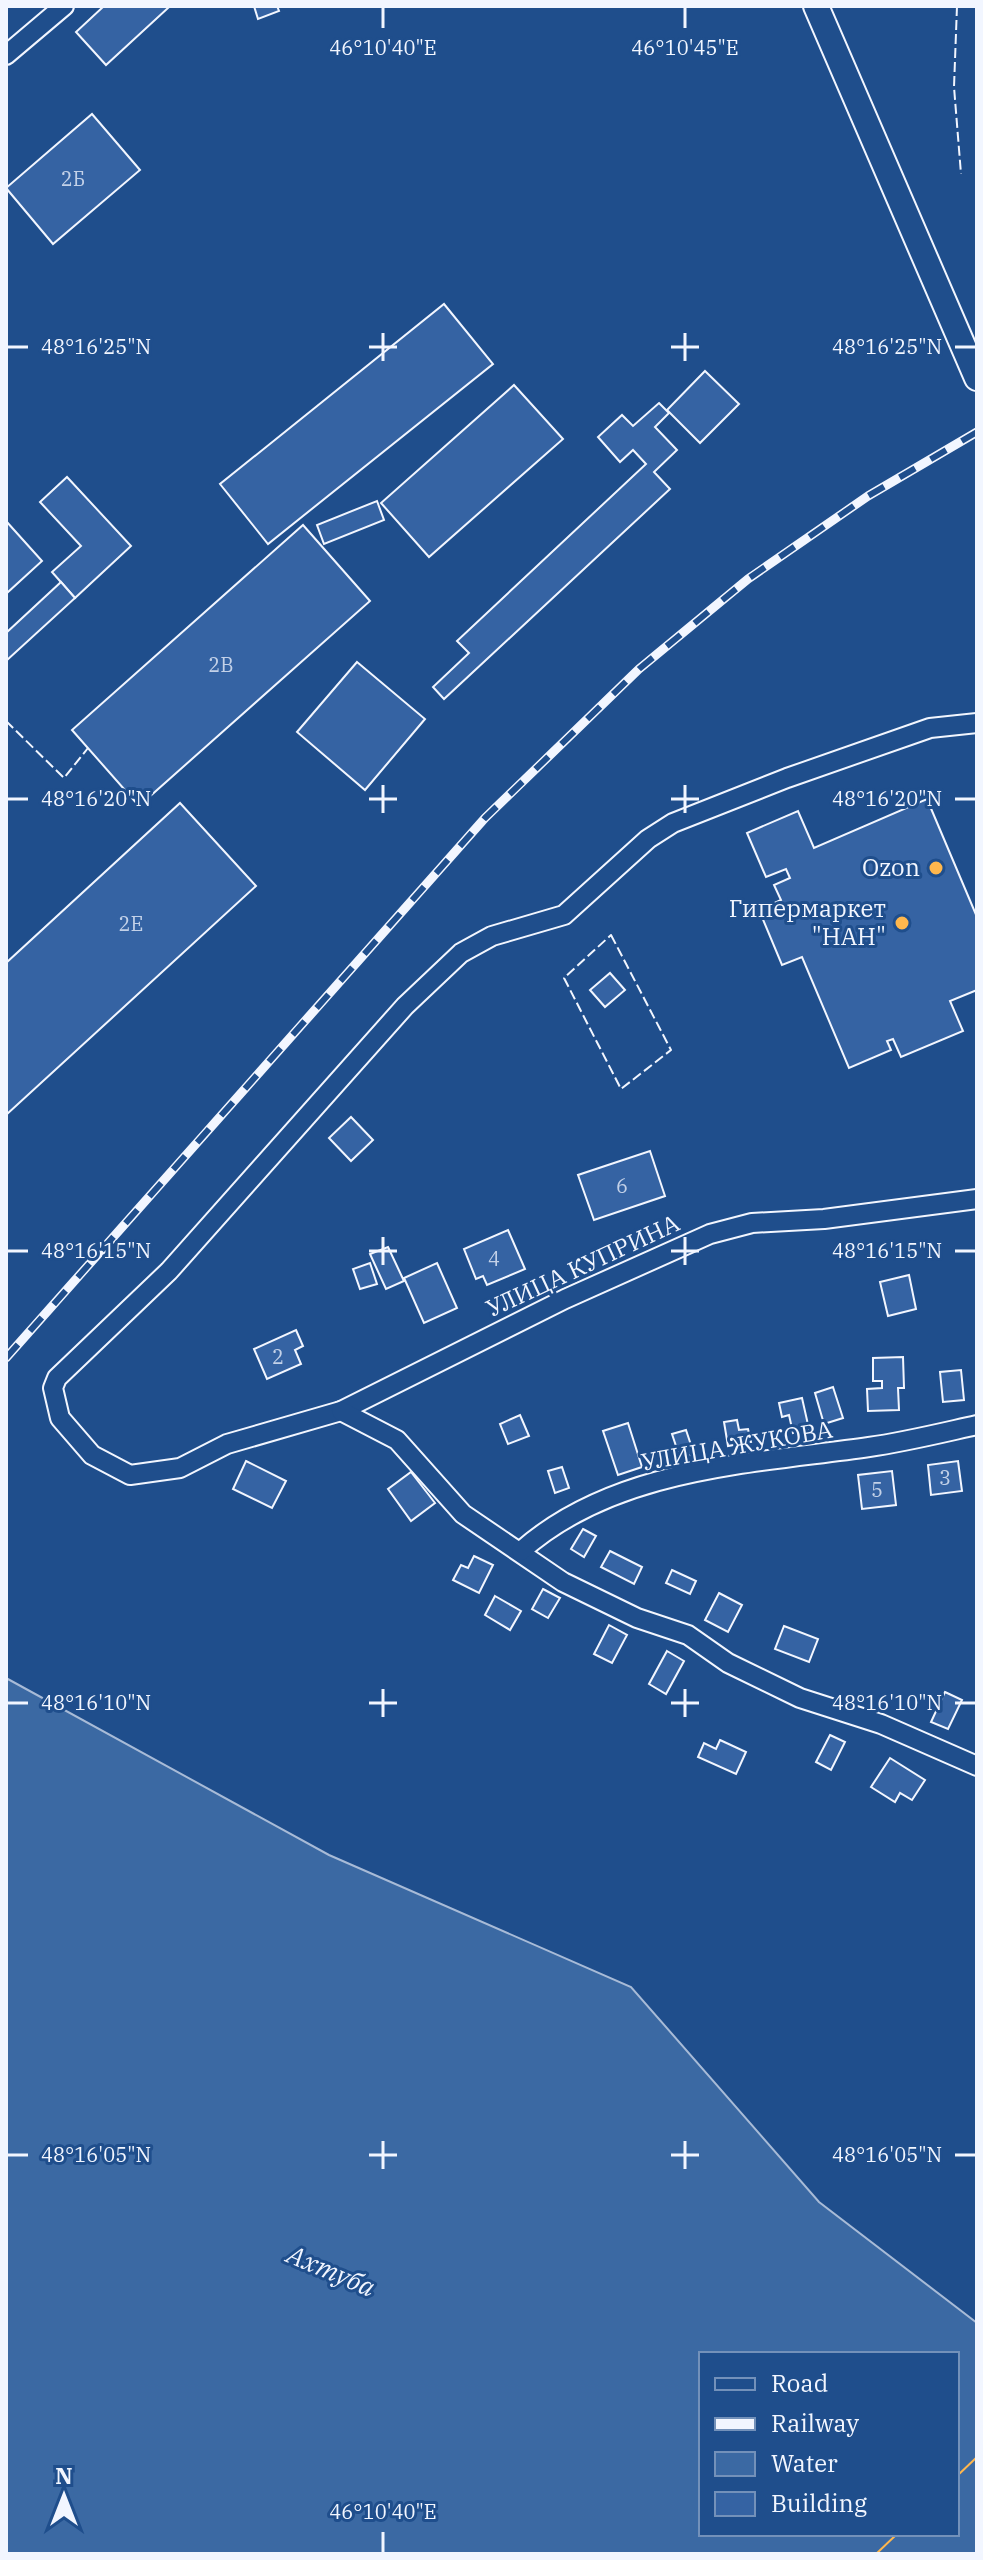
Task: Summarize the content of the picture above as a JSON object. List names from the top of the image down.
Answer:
{
  "streets": {
    "street": ["УЛИЦА КУПРИНА", "УЛИЦА ЖУКОВА"]
  },
  "water": ["Ахтуба"],
  "places": ["Ozon", "Гипермаркет \"НАН\""],
  "house_numbers": [
    "2Б",
    "2В",
    "2Е",
    "6",
    "4",
    "2",
    "3",
    "5"
  ],
  "legend": [
    "Road",
    "Railway",
    "Water",
    "Building"
  ],
  "north": "top",
  "coordinates": [
    "46°10'40\"E",
    "46°10'45\"E",
    "48°16'25\"N",
    "48°16'20\"N",
    "48°16'15\"N",
    "48°16'10\"N",
    "48°16'05\"N"
  ]
}
